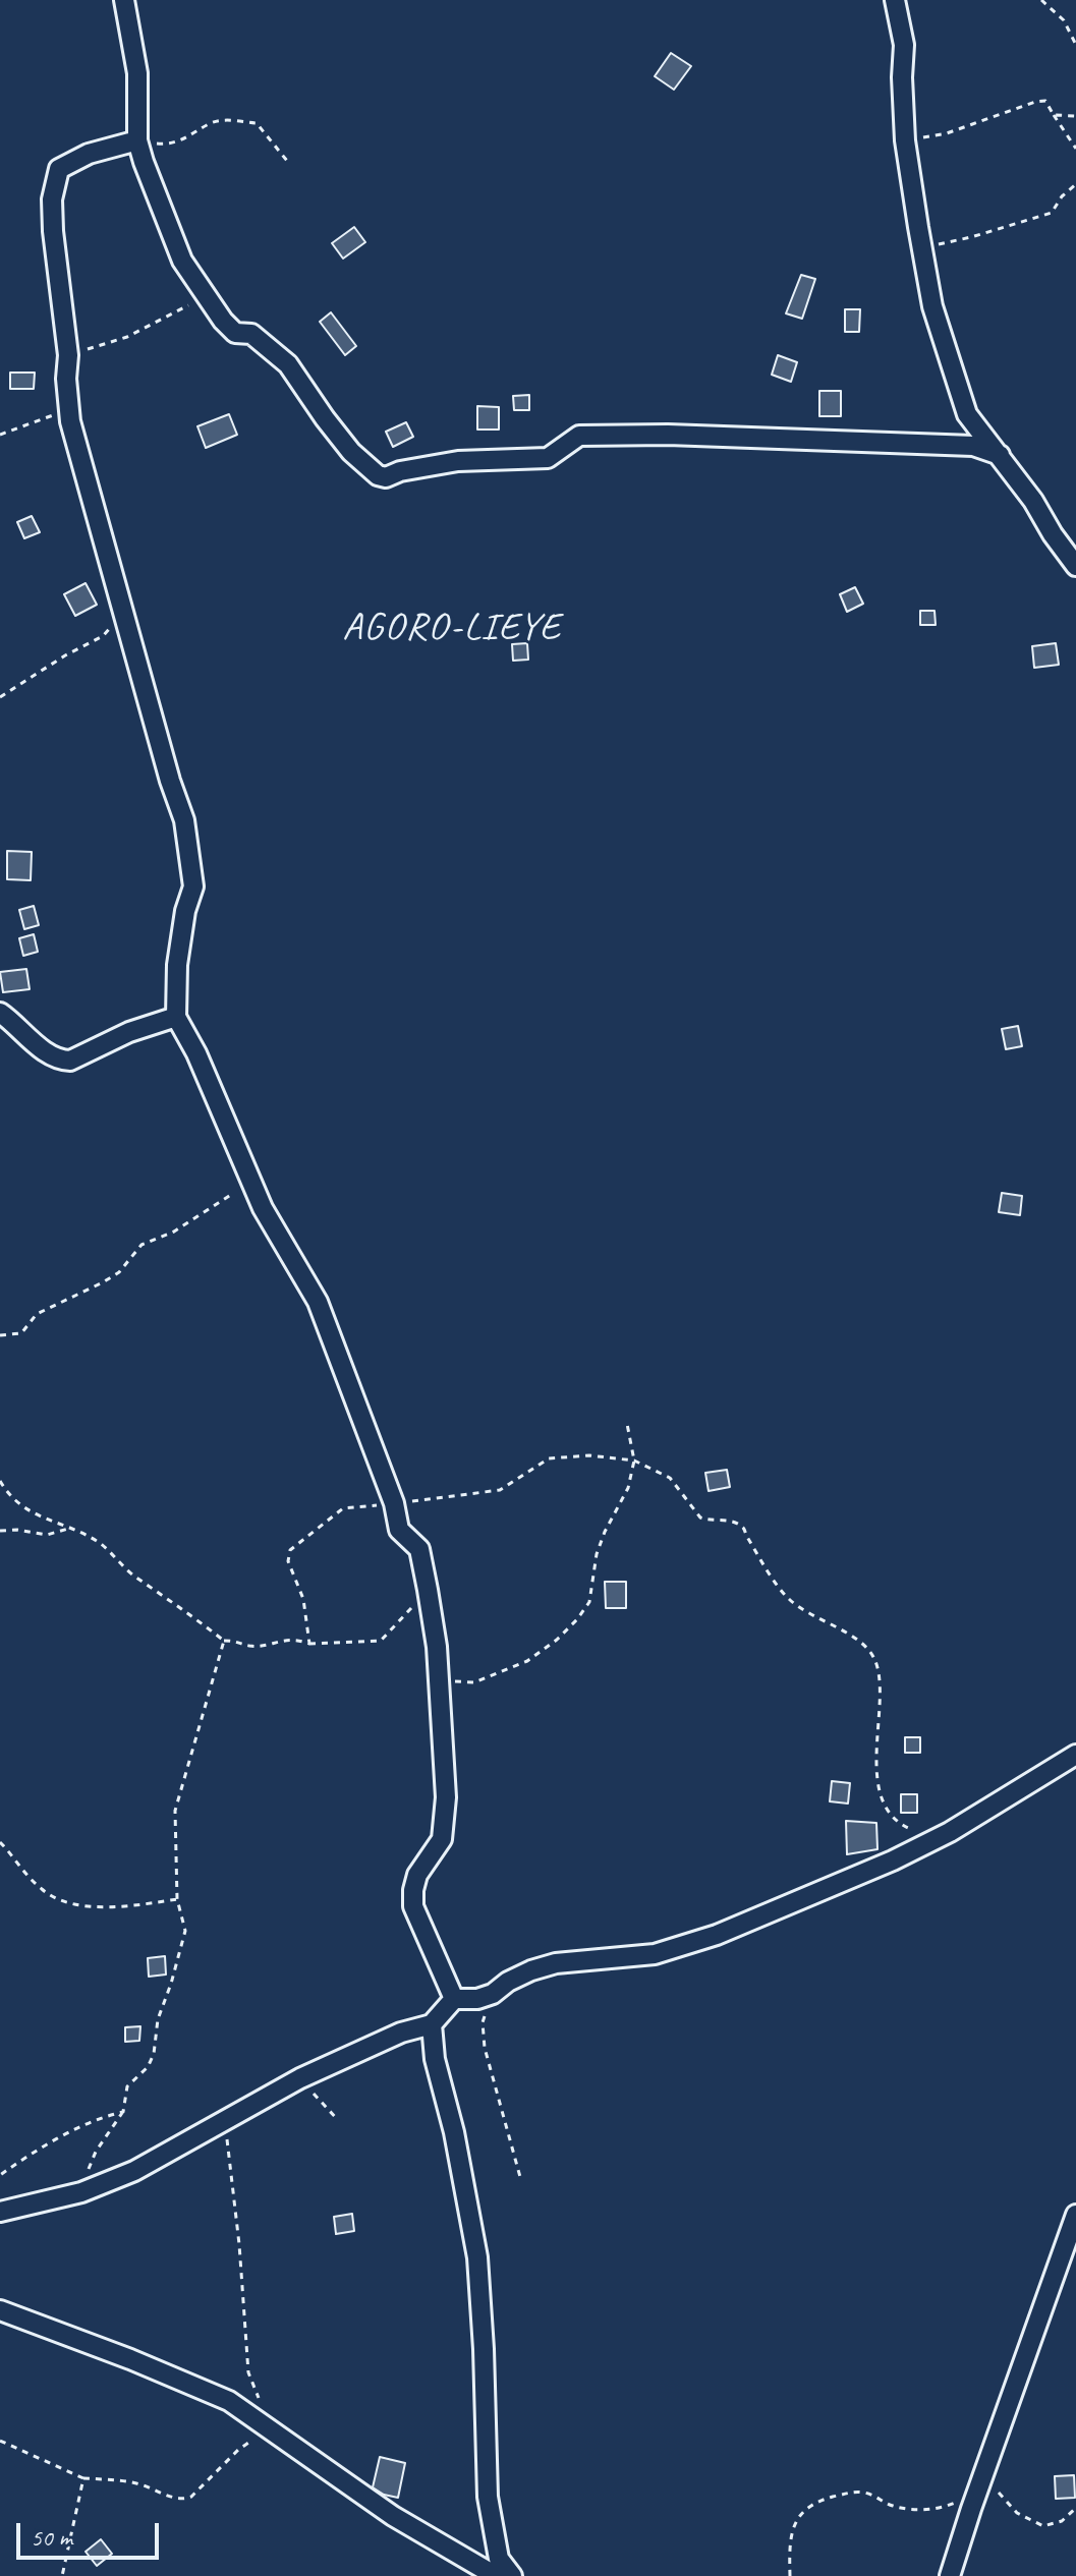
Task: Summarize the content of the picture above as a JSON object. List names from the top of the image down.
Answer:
{
  "districts": ["AGORO-LIEYE"],
  "scale_bar": "50 m"
}
